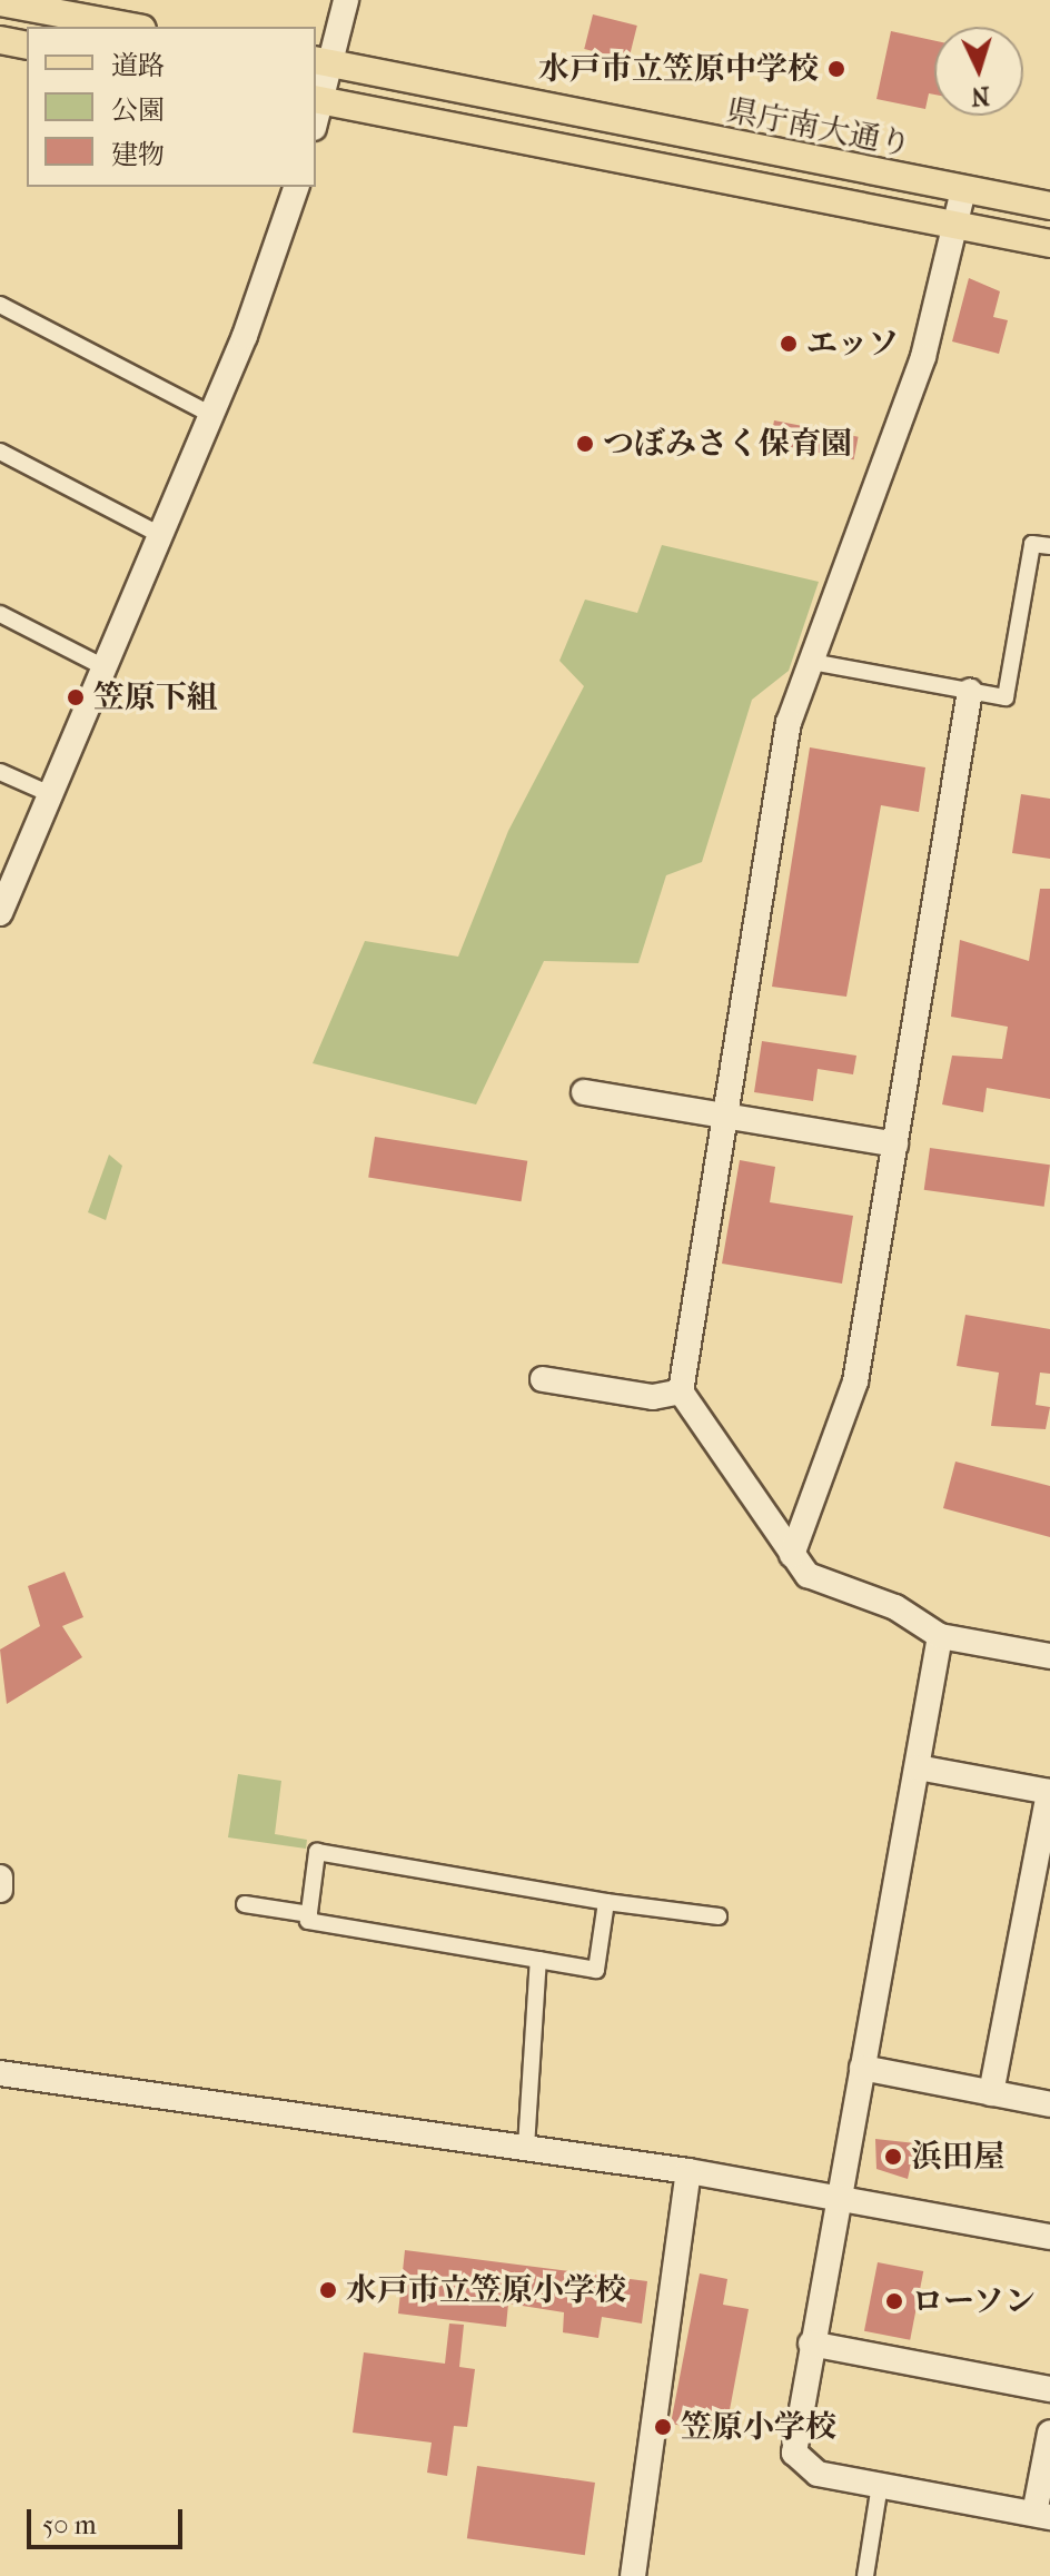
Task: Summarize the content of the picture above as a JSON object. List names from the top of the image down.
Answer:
{
  "streets": {
    "main road": ["県庁南大通り"]
  },
  "places": [
    "水戸市立笠原中学校",
    "エッソ",
    "つぼみさく保育園",
    "笠原下組",
    "浜田屋",
    "水戸市立笠原小学校",
    "ローソン",
    "笠原小学校"
  ],
  "legend": ["道路", "公園", "建物"],
  "scale_bar": "50 m",
  "north": "bottom"
}
